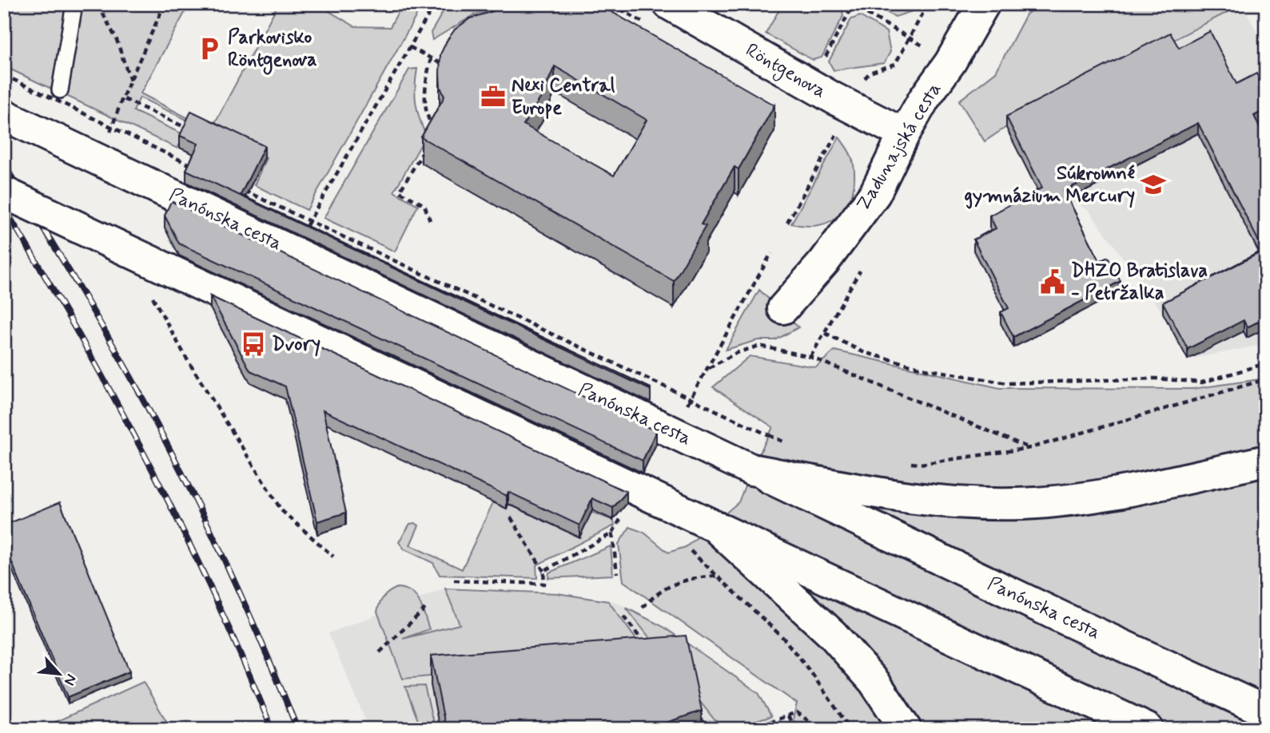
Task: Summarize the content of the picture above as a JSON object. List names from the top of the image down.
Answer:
{
  "streets": {
    "main road": ["Röntgenova", "Zadunajská cesta", "Panónska cesta"]
  },
  "crossings": [
    ["Röntgenova", "Zadunajská cesta"]
  ],
  "places": {
    "parking": ["Parkovisko Röntgenova"],
    "office": ["Nexi Central Europe"],
    "school or university": ["Súkromné gymnázium Mercury"],
    "public building": ["DHZO Bratislava - Petržalka"],
    "bus stop": ["Dvory"]
  },
  "north": "bottom right"
}
